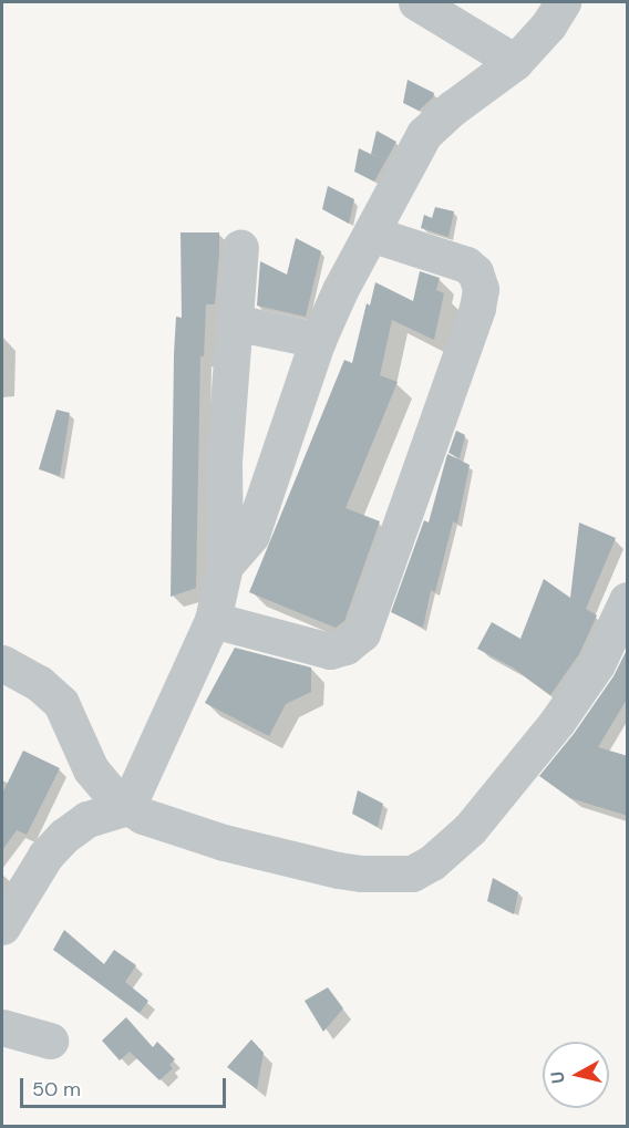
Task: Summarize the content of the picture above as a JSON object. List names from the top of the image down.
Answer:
{
  "scale_bar": "50 m",
  "north": "left"
}
